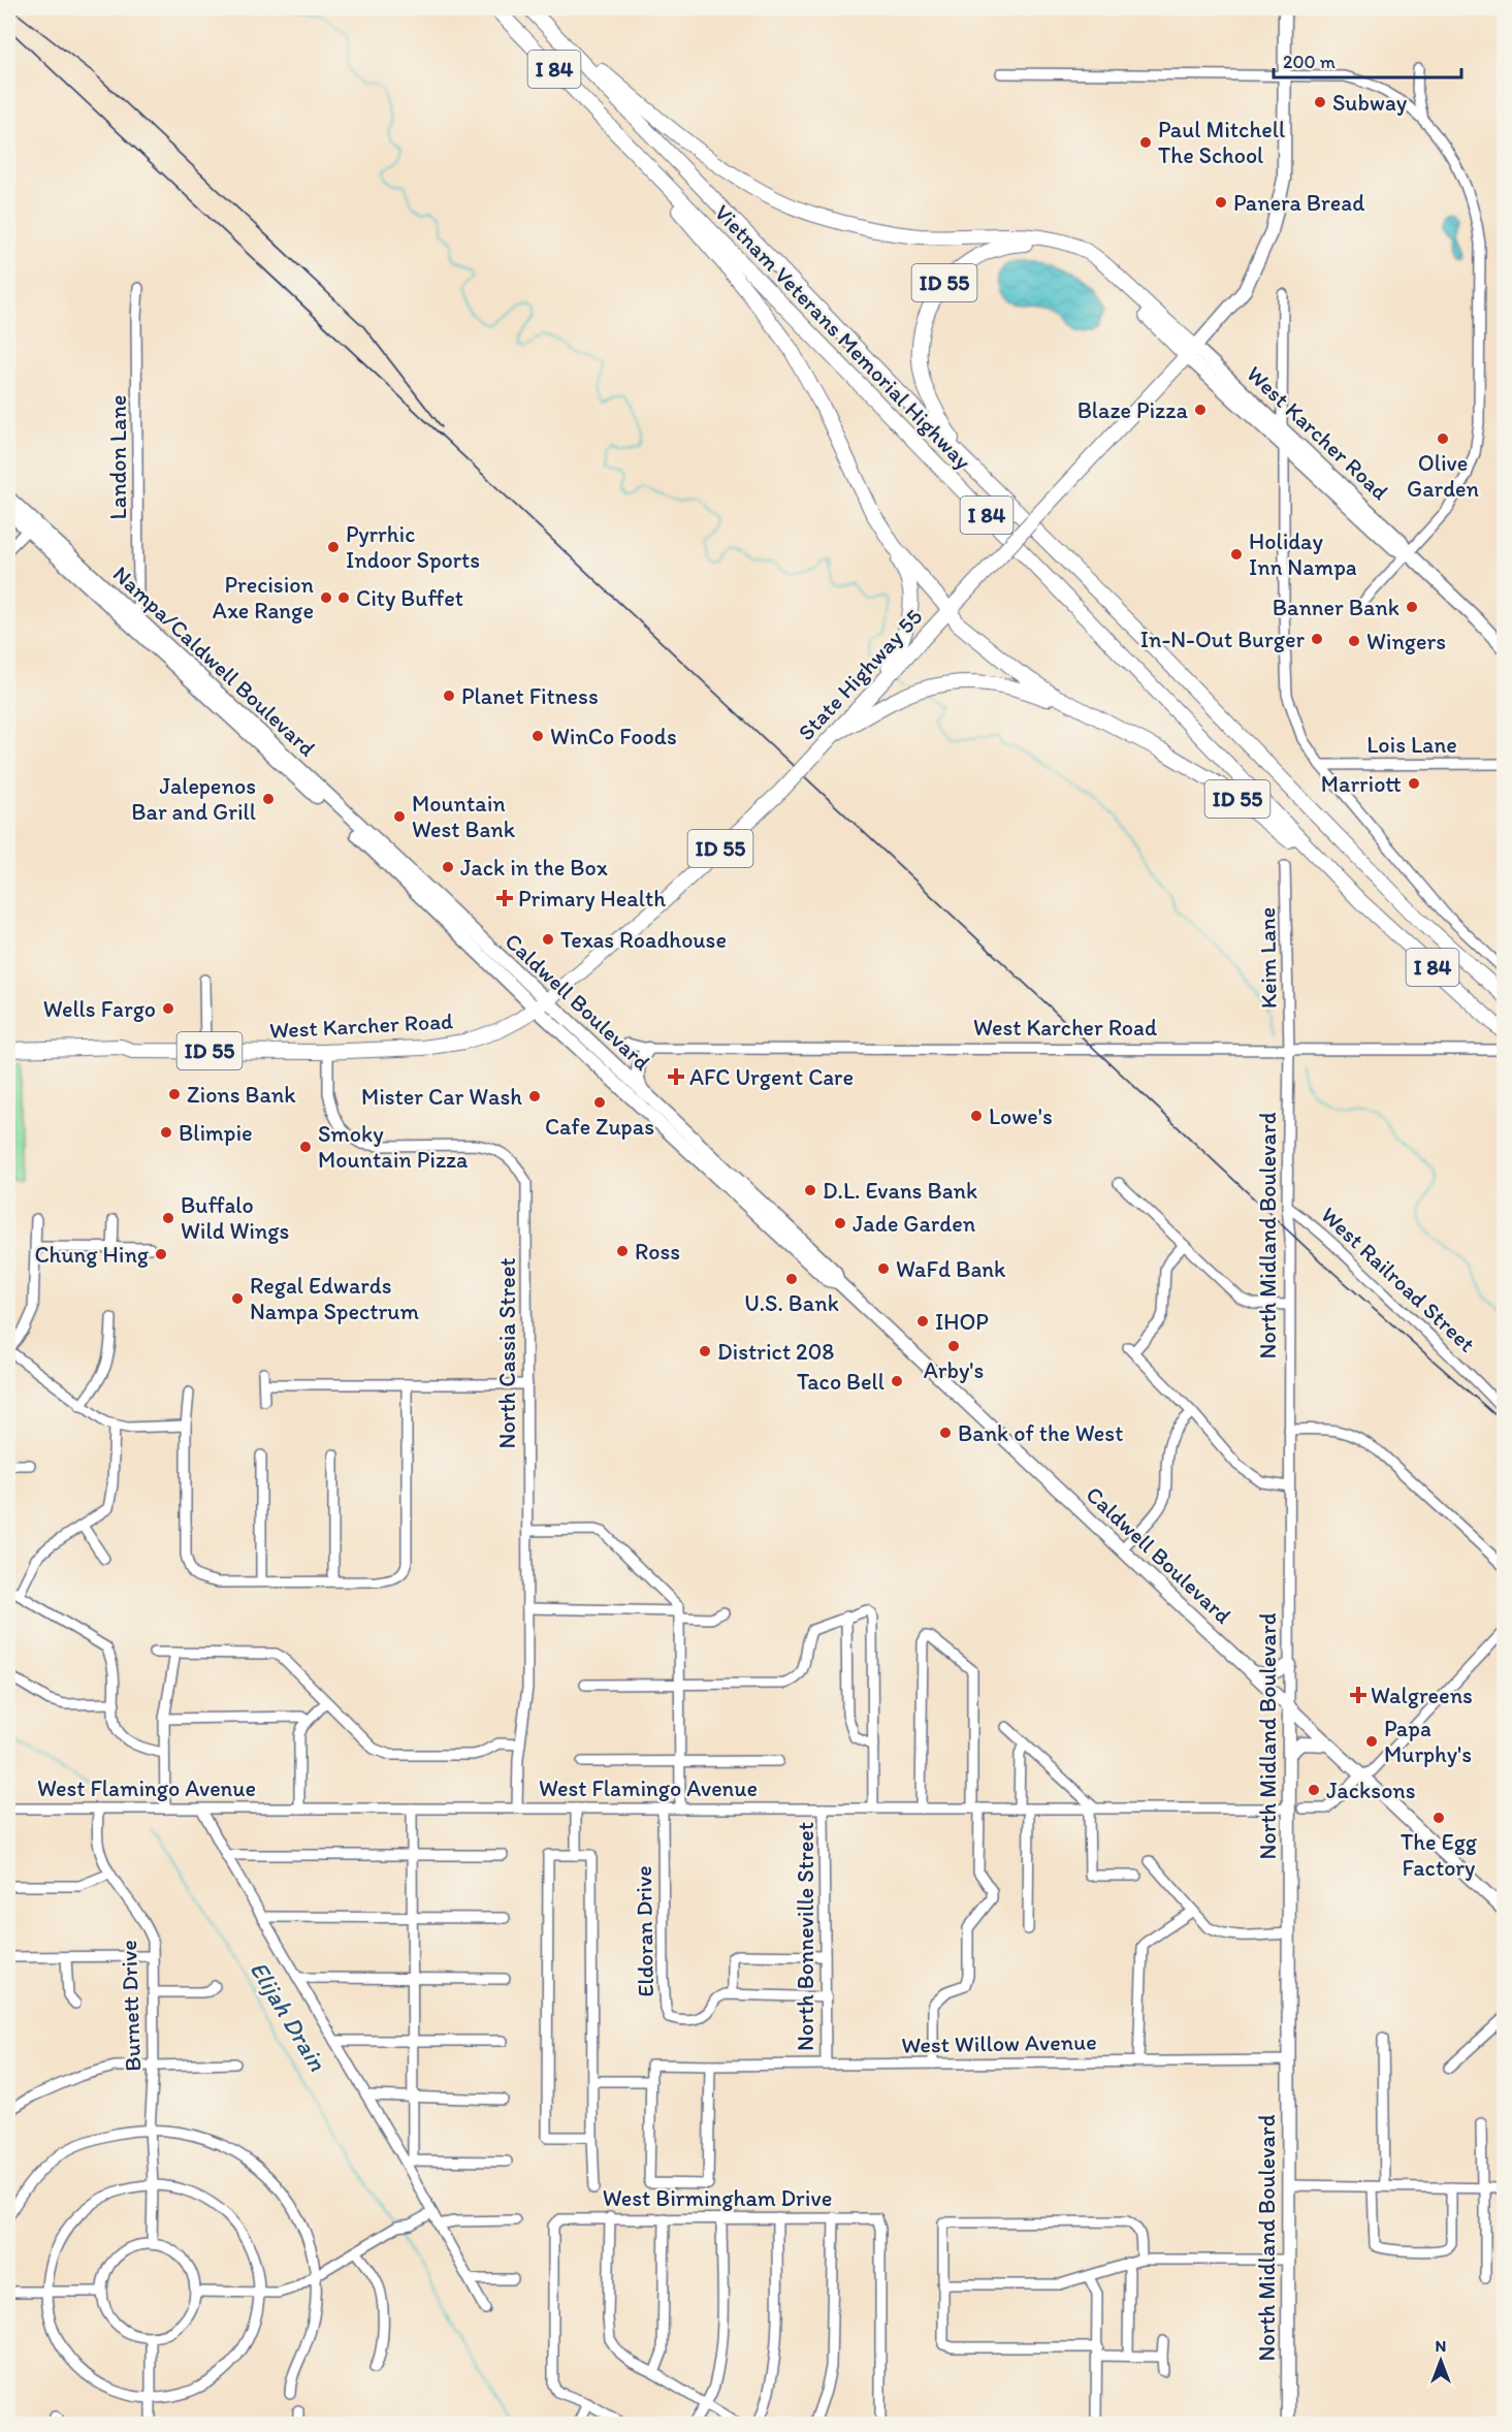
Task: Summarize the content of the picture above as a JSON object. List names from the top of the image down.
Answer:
{
  "streets": {
    "highway": [
      "I 84",
      "ID 55",
      "Vietnam Veterans Memorial Highway",
      "West Karcher Road",
      "State Highway 55"
    ],
    "main road": ["Nampa/Caldwell Boulevard", "Caldwell Boulevard", "North Midland Boulevard"],
    "street": [
      "Landon Lane",
      "Lois Lane",
      "Keim Lane",
      "West Railroad Street",
      "North Cassia Street",
      "West Flamingo Avenue",
      "Eldoran Drive",
      "North Bonneville Street",
      "Burnett Drive",
      "West Willow Avenue",
      "West Birmingham Drive"
    ]
  },
  "crossings": [
    ["I 84", "ID 55"],
    ["I 84", "Vietnam Veterans Memorial Highway"],
    ["ID 55", "Vietnam Veterans Memorial Highway"],
    ["ID 55", "West Karcher Road"],
    ["ID 55", "State Highway 55"],
    ["West Karcher Road", "State Highway 55"],
    ["West Karcher Road", "Keim Lane"],
    ["West Karcher Road", "Caldwell Boulevard"],
    ["West Karcher Road", "North Midland Boulevard"],
    ["West Karcher Road", "North Cassia Street"],
    ["Landon Lane", "Nampa/Caldwell Boulevard"],
    ["Nampa/Caldwell Boulevard", "Caldwell Boulevard"],
    ["State Highway 55", "Caldwell Boulevard"],
    ["Keim Lane", "North Midland Boulevard"],
    ["Caldwell Boulevard", "North Midland Boulevard"],
    ["North Midland Boulevard", "West Railroad Street"],
    ["North Midland Boulevard", "West Flamingo Avenue"],
    ["North Midland Boulevard", "West Willow Avenue"],
    ["North Cassia Street", "West Flamingo Avenue"],
    ["West Flamingo Avenue", "Eldoran Drive"],
    ["West Flamingo Avenue", "North Bonneville Street"],
    ["West Flamingo Avenue", "Burnett Drive"],
    ["North Bonneville Street", "West Willow Avenue"]
  ],
  "water": ["Elijah Drain"],
  "places": {
    "other": [
      "Subway",
      "Paul Mitchell The School",
      "Panera Bread",
      "Blaze Pizza",
      "Olive Garden",
      "Pyrrhic Indoor Sports",
      "Holiday Inn Nampa",
      "Precision Axe Range",
      "City Buffet",
      "Banner Bank",
      "In-N-Out Burger",
      "Wingers",
      "Planet Fitness",
      "WinCo Foods",
      "Marriott",
      "Jalepenos Bar and Grill",
      "Mountain West Bank",
      "Jack in the Box",
      "Texas Roadhouse",
      "Wells Fargo",
      "Zions Bank",
      "Mister Car Wash",
      "Cafe Zupas",
      "Lowe's",
      "Blimpie",
      "Smoky Mountain Pizza",
      "D.L. Evans Bank",
      "Buffalo Wild Wings",
      "Jade Garden",
      "Ross",
      "Chung Hing",
      "WaFd Bank",
      "U.S. Bank",
      "Regal Edwards Nampa Spectrum",
      "IHOP",
      "Arby's",
      "District 208",
      "Taco Bell",
      "Bank of the West",
      "Papa Murphy's",
      "Jacksons",
      "The Egg Factory"
    ],
    "health": ["Primary Health", "AFC Urgent Care", "Walgreens"]
  },
  "scale_bar": "200 m",
  "north": "top"
}
